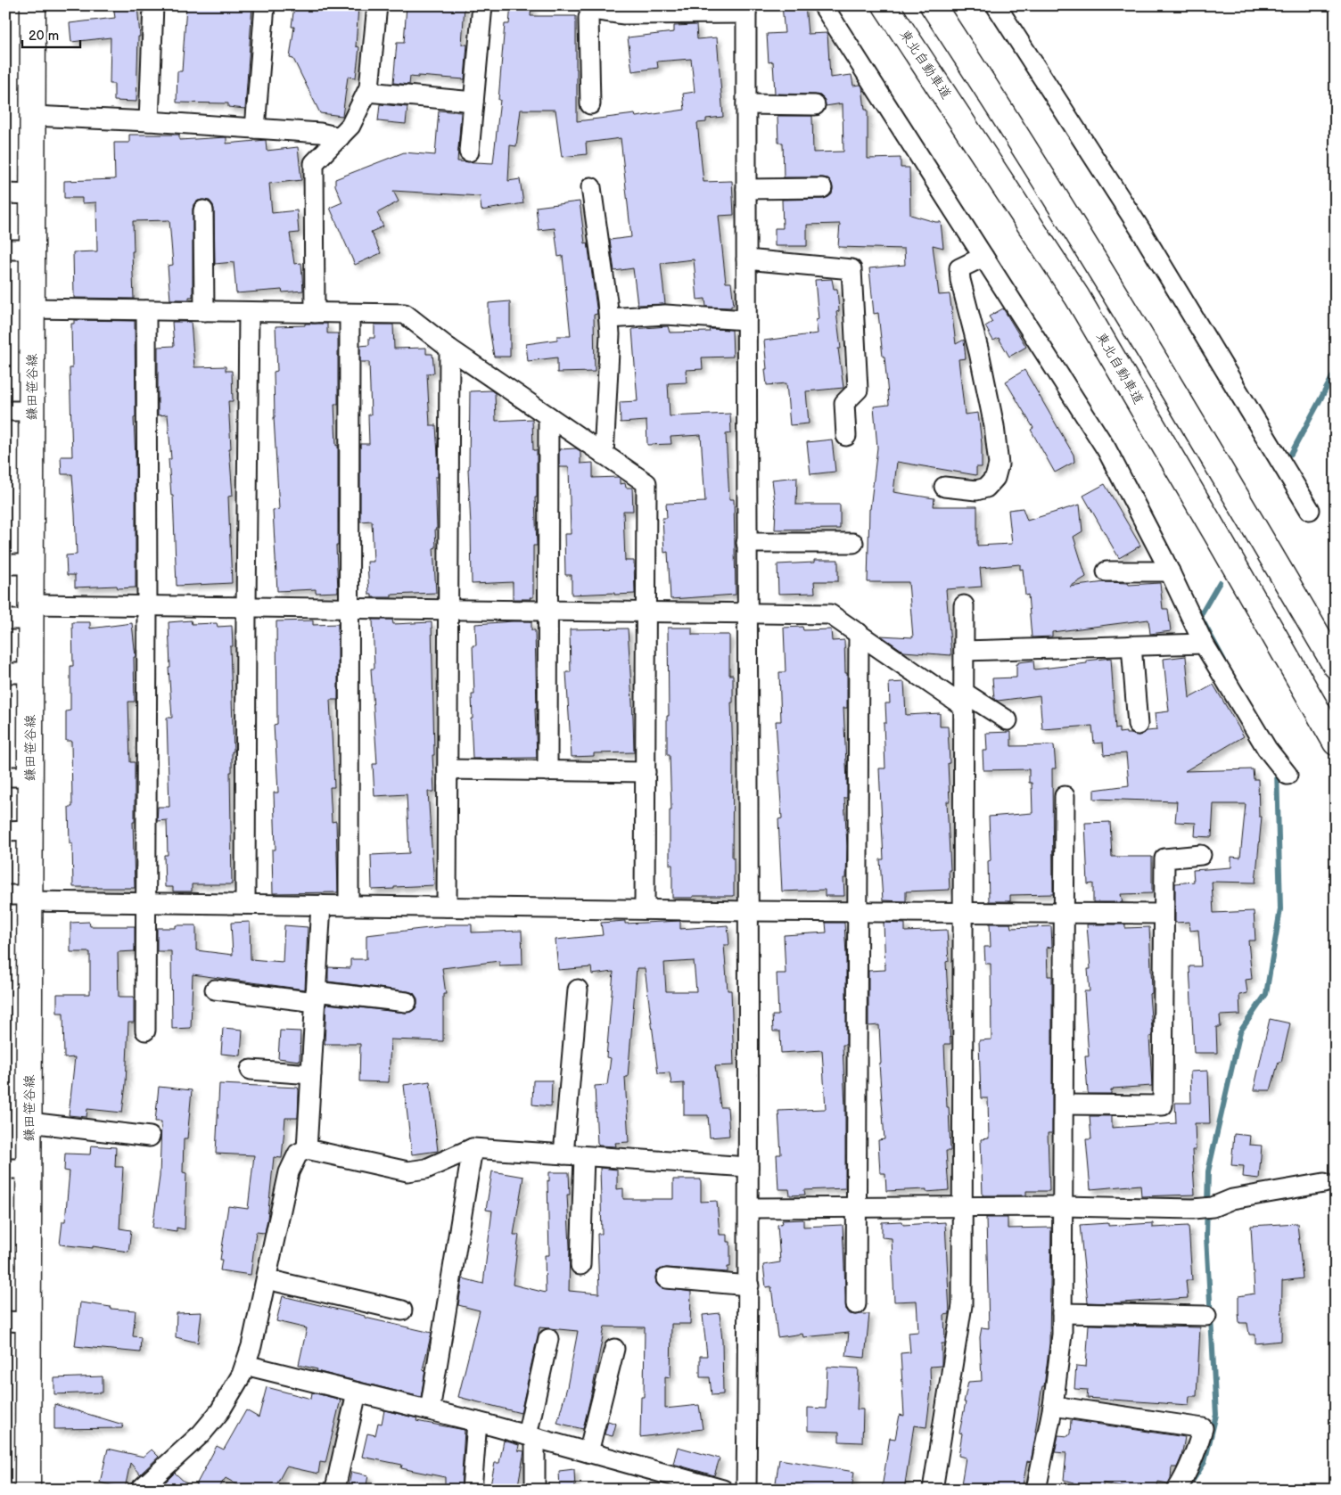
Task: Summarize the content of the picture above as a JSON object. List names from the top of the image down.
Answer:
{
  "streets": {
    "main road": ["東北自動車道", "鎌田笹谷線"]
  },
  "scale_bar": "20 m"
}
